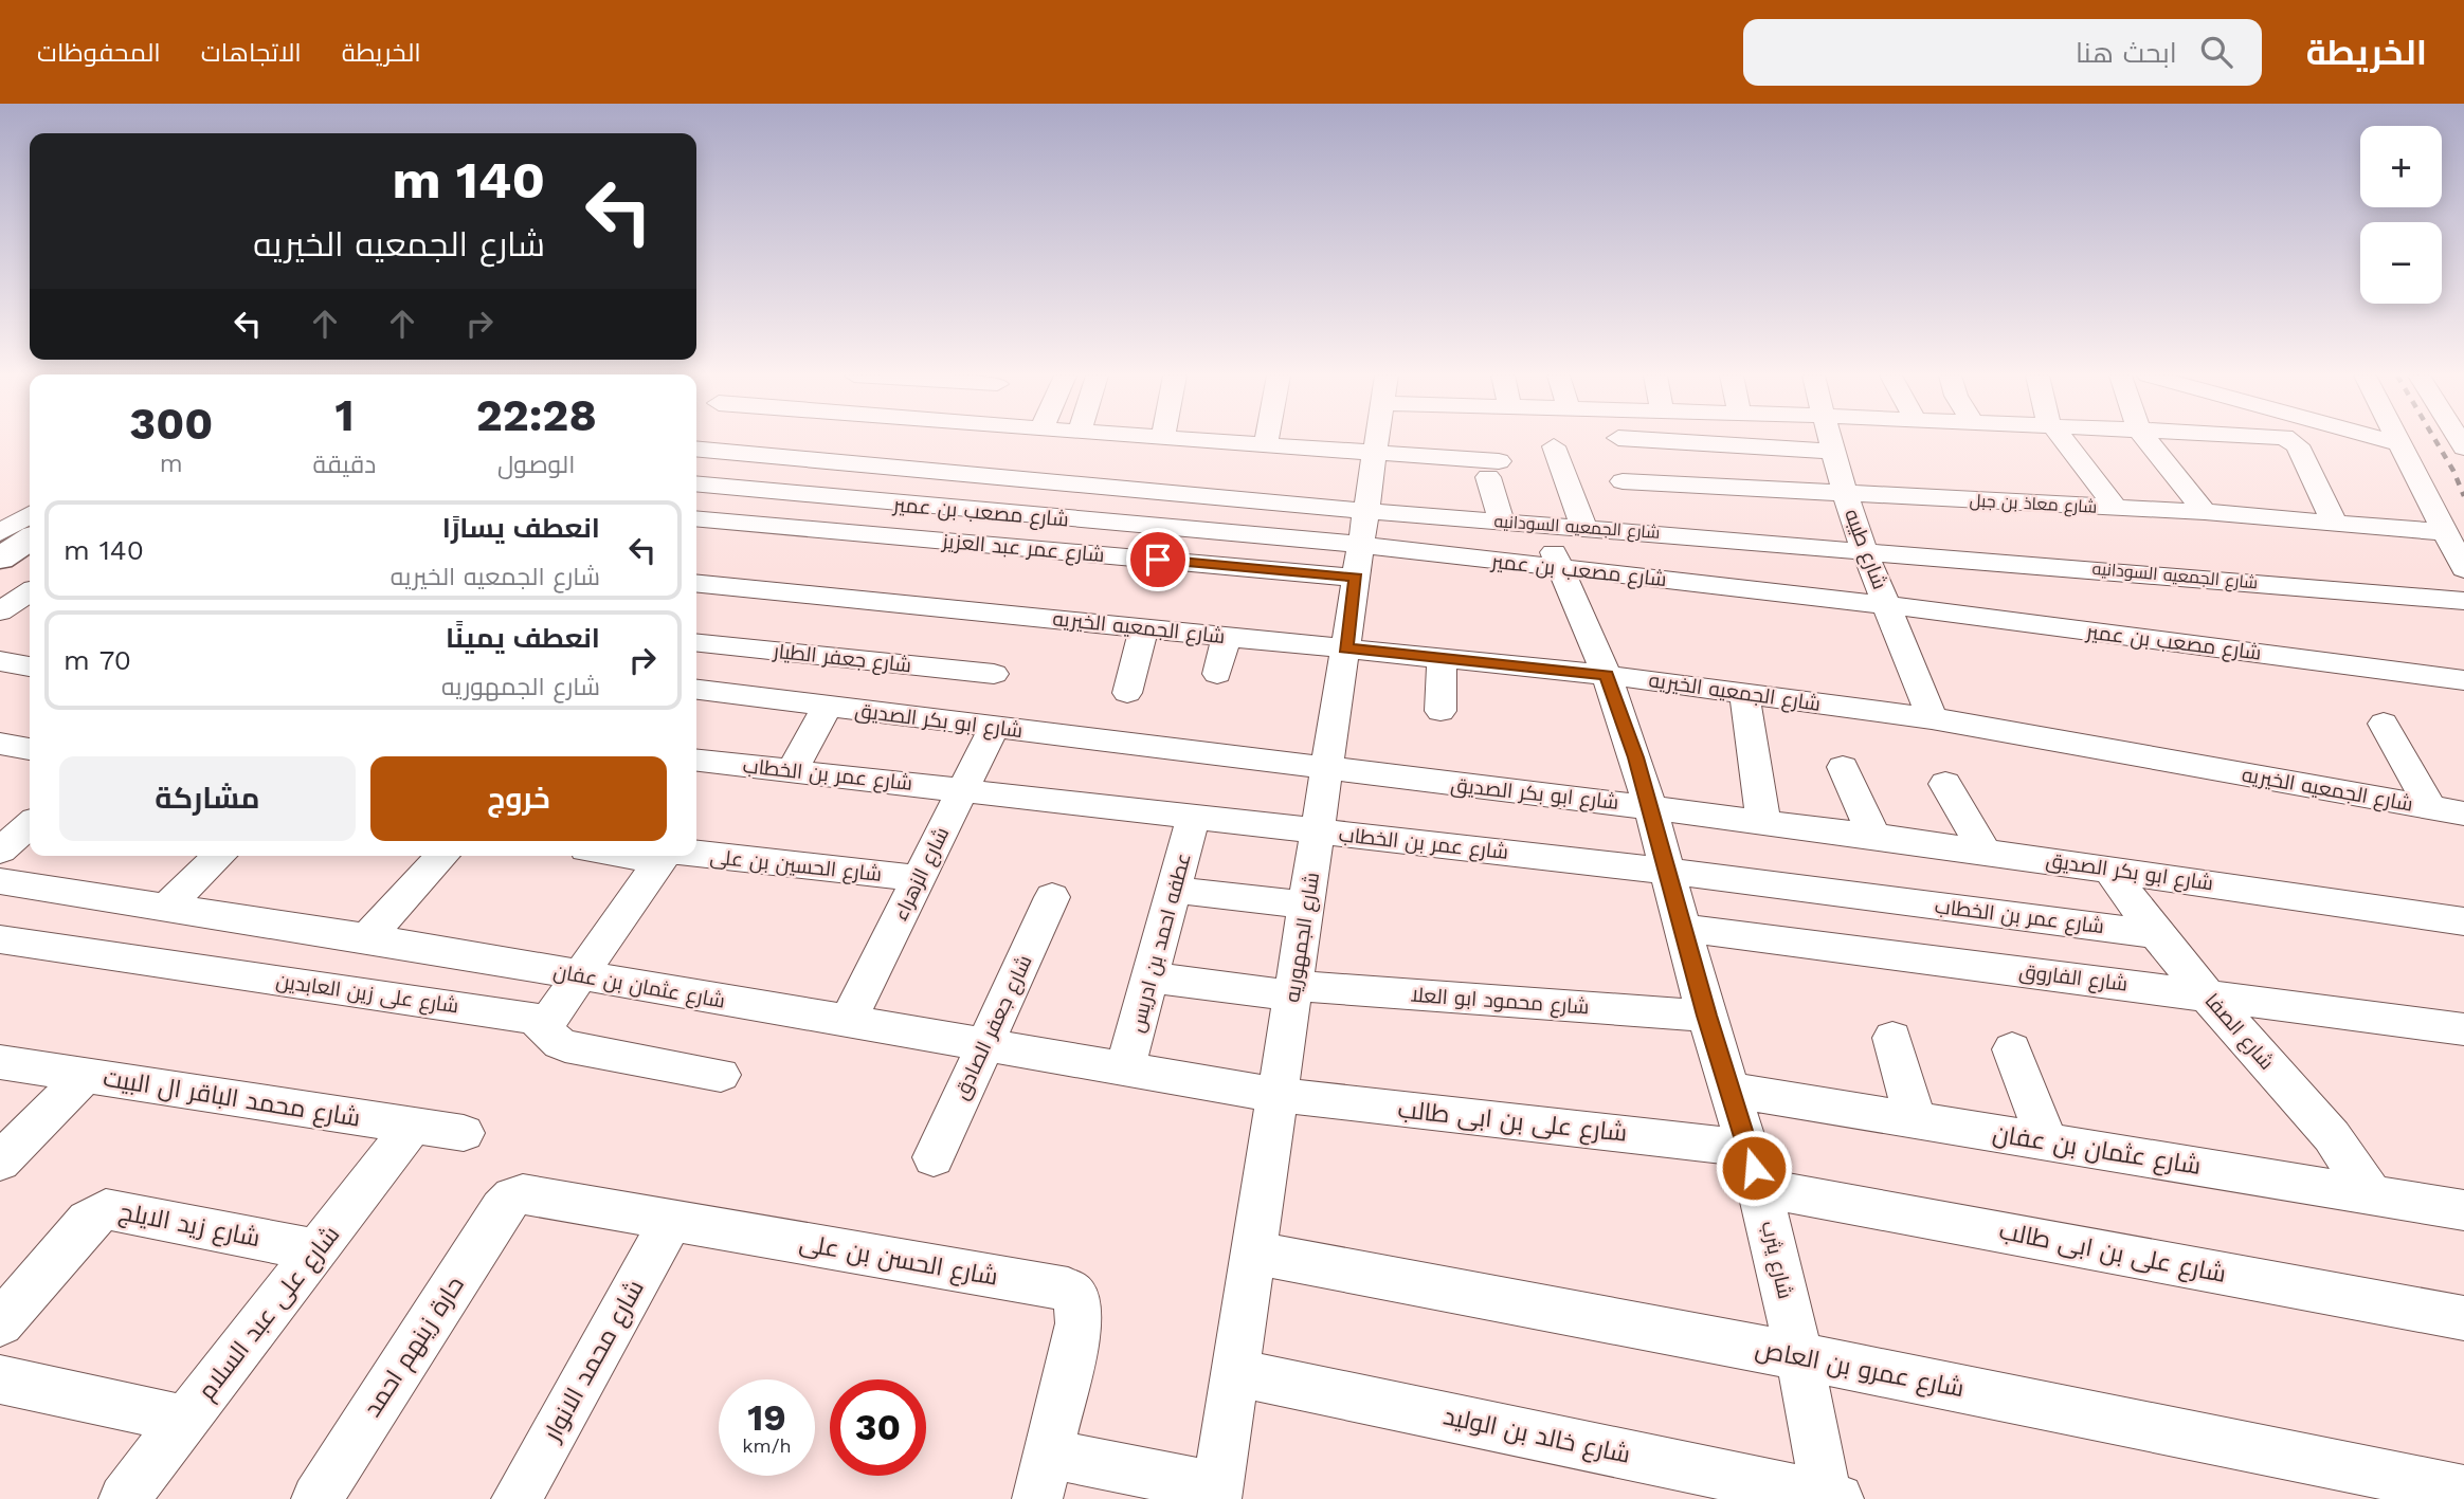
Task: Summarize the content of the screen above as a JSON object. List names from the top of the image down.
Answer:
{
  "streets": {
    "street": [
      "شارع معاذ بن جبل",
      "شارع مصعب بن عمير",
      "شارع الجمعيه السودانيه",
      "شارع عمر عبد العزيز",
      "شارع طيبه",
      "شارع الجمعيه الخيريه",
      "شارع جعفر الطيار",
      "شارع ابو بكر الصديق",
      "شارع عمر بن الخطاب",
      "شارع الحسين بن على",
      "شارع الزهراء",
      "شارع الجمهوريه",
      "عطفه احمد بن ادريس",
      "شارع الفاروق",
      "شارع عثمان بن عفان",
      "شارع على زين العابدين",
      "شارع محمود ابو العلا",
      "شارع جعفر الصادق",
      "شارع الصفا",
      "شارع محمد الباقر ال البيت",
      "شارع على بن ابى طالب",
      "شارع زيد الايلج",
      "شارع الحسن بن على",
      "شارع يثرب",
      "شارع على عبد السلام",
      "حارة زينهم احمد",
      "شارع محمد الانوار",
      "شارع عمرو بن العاص",
      "شارع خالد بن الوليد"
    ]
  },
  "crossings": [
    ["شارع معاذ بن جبل", "شارع طيبه"],
    ["شارع مصعب بن عمير", "شارع الجمعيه السودانيه"],
    ["شارع مصعب بن عمير", "شارع عمر عبد العزيز"],
    ["شارع مصعب بن عمير", "شارع طيبه"],
    ["شارع مصعب بن عمير", "شارع الجمهوريه"],
    ["شارع مصعب بن عمير", "شارع يثرب"],
    ["شارع الجمعيه السودانيه", "شارع عمر عبد العزيز"],
    ["شارع الجمعيه السودانيه", "شارع طيبه"],
    ["شارع الجمعيه السودانيه", "شارع الجمهوريه"],
    ["شارع الجمعيه السودانيه", "شارع يثرب"],
    ["شارع عمر عبد العزيز", "شارع الجمهوريه"],
    ["شارع طيبه", "شارع الجمعيه الخيريه"],
    ["شارع الجمعيه الخيريه", "شارع الجمهوريه"],
    ["شارع الجمعيه الخيريه", "شارع يثرب"],
    ["شارع ابو بكر الصديق", "شارع الزهراء"],
    ["شارع ابو بكر الصديق", "شارع الجمهوريه"],
    ["شارع ابو بكر الصديق", "شارع الصفا"],
    ["شارع ابو بكر الصديق", "شارع يثرب"],
    ["شارع عمر بن الخطاب", "شارع الزهراء"],
    ["شارع عمر بن الخطاب", "شارع الجمهوريه"],
    ["شارع عمر بن الخطاب", "عطفه احمد بن ادريس"],
    ["شارع عمر بن الخطاب", "شارع الصفا"],
    ["شارع عمر بن الخطاب", "شارع يثرب"],
    ["شارع الحسين بن على", "شارع الزهراء"],
    ["شارع الزهراء", "شارع عثمان بن عفان"],
    ["شارع الجمهوريه", "شارع عثمان بن عفان"],
    ["شارع الجمهوريه", "شارع محمود ابو العلا"],
    ["شارع الجمهوريه", "شارع على بن ابى طالب"],
    ["شارع الجمهوريه", "شارع عمرو بن العاص"],
    ["شارع الجمهوريه", "شارع خالد بن الوليد"],
    ["عطفه احمد بن ادريس", "شارع عثمان بن عفان"],
    ["عطفه احمد بن ادريس", "شارع محمود ابو العلا"],
    ["شارع الفاروق", "شارع الصفا"],
    ["شارع الفاروق", "شارع يثرب"],
    ["شارع عثمان بن عفان", "شارع جعفر الصادق"],
    ["شارع عثمان بن عفان", "شارع الصفا"],
    ["شارع عثمان بن عفان", "شارع على بن ابى طالب"],
    ["شارع عثمان بن عفان", "شارع يثرب"],
    ["شارع محمود ابو العلا", "شارع يثرب"],
    ["شارع محمد الباقر ال البيت", "شارع على عبد السلام"],
    ["شارع على بن ابى طالب", "شارع يثرب"],
    ["شارع زيد الايلج", "شارع على عبد السلام"],
    ["شارع الحسن بن على", "حارة زينهم احمد"],
    ["شارع الحسن بن على", "شارع محمد الانوار"],
    ["شارع يثرب", "شارع عمرو بن العاص"],
    ["شارع يثرب", "شارع خالد بن الوليد"]
  ],
  "page": {
    "header": "الخريطة",
    "search": "ابحث هنا",
    "nav": ["الخريطة", "الاتجاهات", "المحفوظات"],
    "map_buttons": ["+", "−"],
    "turn": ["140 m", "شارع الجمعيه الخيريه"],
    "eta": [
      "22:28",
      "الوصول",
      "1",
      "دقيقة",
      "300",
      "m"
    ],
    "list": [
      {
        "name": "انعطف يسارًا",
        "note": "شارع الجمعيه الخيريه",
        "value": "140 m"
      },
      {
        "name": "انعطف يمينًا",
        "note": "شارع الجمهوريه",
        "value": "70 m"
      }
    ],
    "buttons": ["خروج", "مشاركة"],
    "speed": "19 km/h",
    "limit": "30"
  }
}
